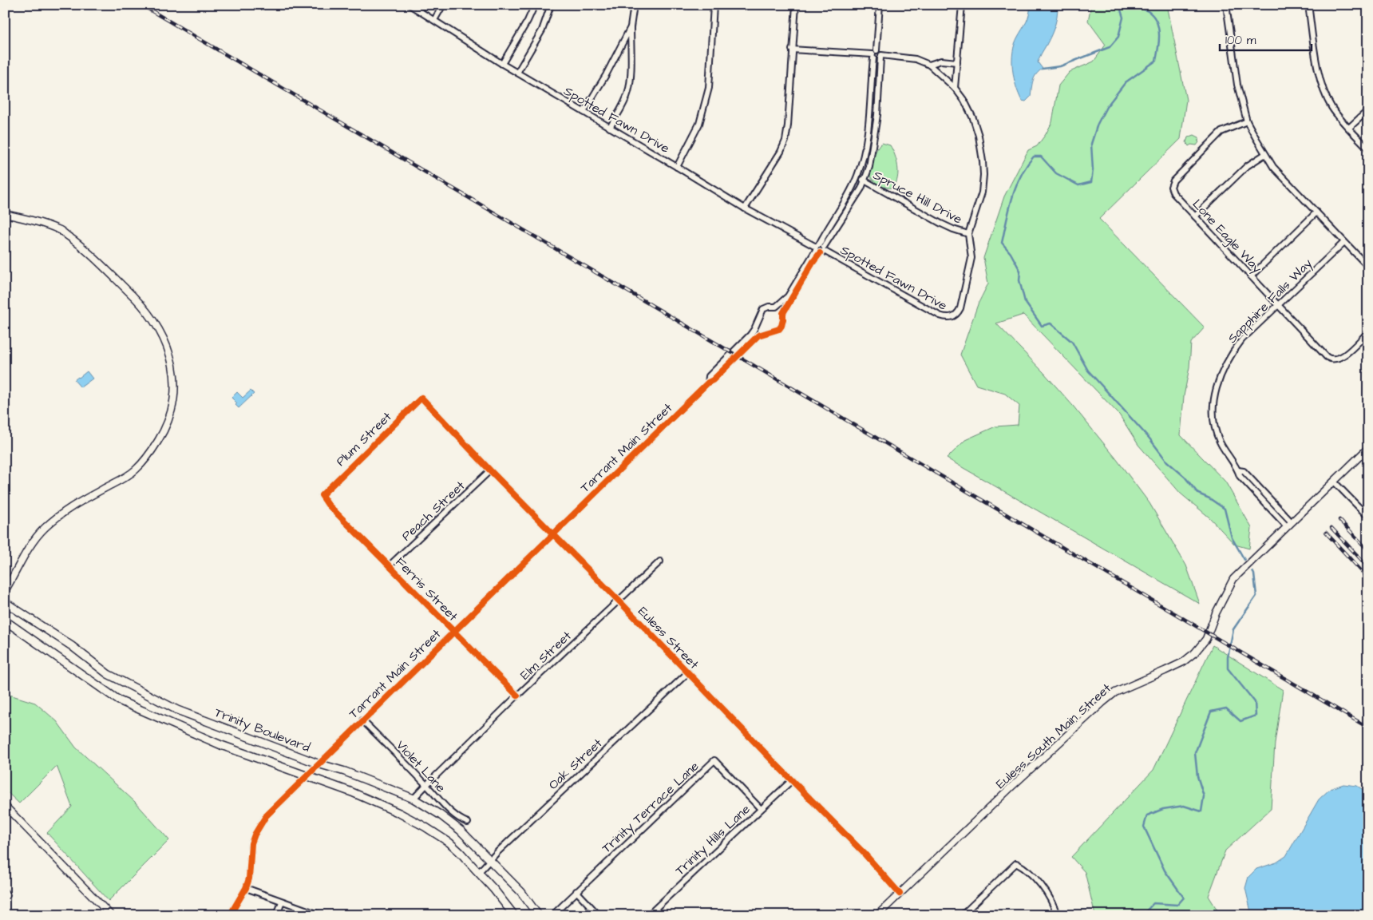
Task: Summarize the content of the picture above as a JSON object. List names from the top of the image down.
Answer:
{
  "streets": {
    "main road": ["Trinity Boulevard"],
    "street": [
      "Spotted Fawn Drive",
      "Spruce Hill Drive",
      "Lone Eagle Way",
      "Sapphire Falls Way",
      "Plum Street",
      "Tarrant Main Street",
      "Peach Street",
      "Ferris Street",
      "Euless Street",
      "Elm Street",
      "Euless South Main Street",
      "Oak Street",
      "Violet Lane",
      "Trinity Terrace Lane",
      "Trinity Hills Lane"
    ]
  },
  "crossings": [
    ["Spotted Fawn Drive", "Spruce Hill Drive"],
    ["Lone Eagle Way", "Sapphire Falls Way"],
    ["Sapphire Falls Way", "Euless South Main Street"],
    ["Plum Street", "Ferris Street"],
    ["Plum Street", "Euless Street"],
    ["Tarrant Main Street", "Ferris Street"],
    ["Tarrant Main Street", "Euless Street"],
    ["Tarrant Main Street", "Trinity Boulevard"],
    ["Tarrant Main Street", "Violet Lane"],
    ["Peach Street", "Ferris Street"],
    ["Peach Street", "Euless Street"],
    ["Ferris Street", "Elm Street"],
    ["Euless Street", "Elm Street"],
    ["Euless Street", "Euless South Main Street"],
    ["Euless Street", "Oak Street"],
    ["Euless Street", "Trinity Hills Lane"],
    ["Elm Street", "Trinity Boulevard"],
    ["Elm Street", "Violet Lane"],
    ["Trinity Boulevard", "Oak Street"],
    ["Trinity Terrace Lane", "Trinity Hills Lane"]
  ],
  "scale_bar": "100 m"
}
